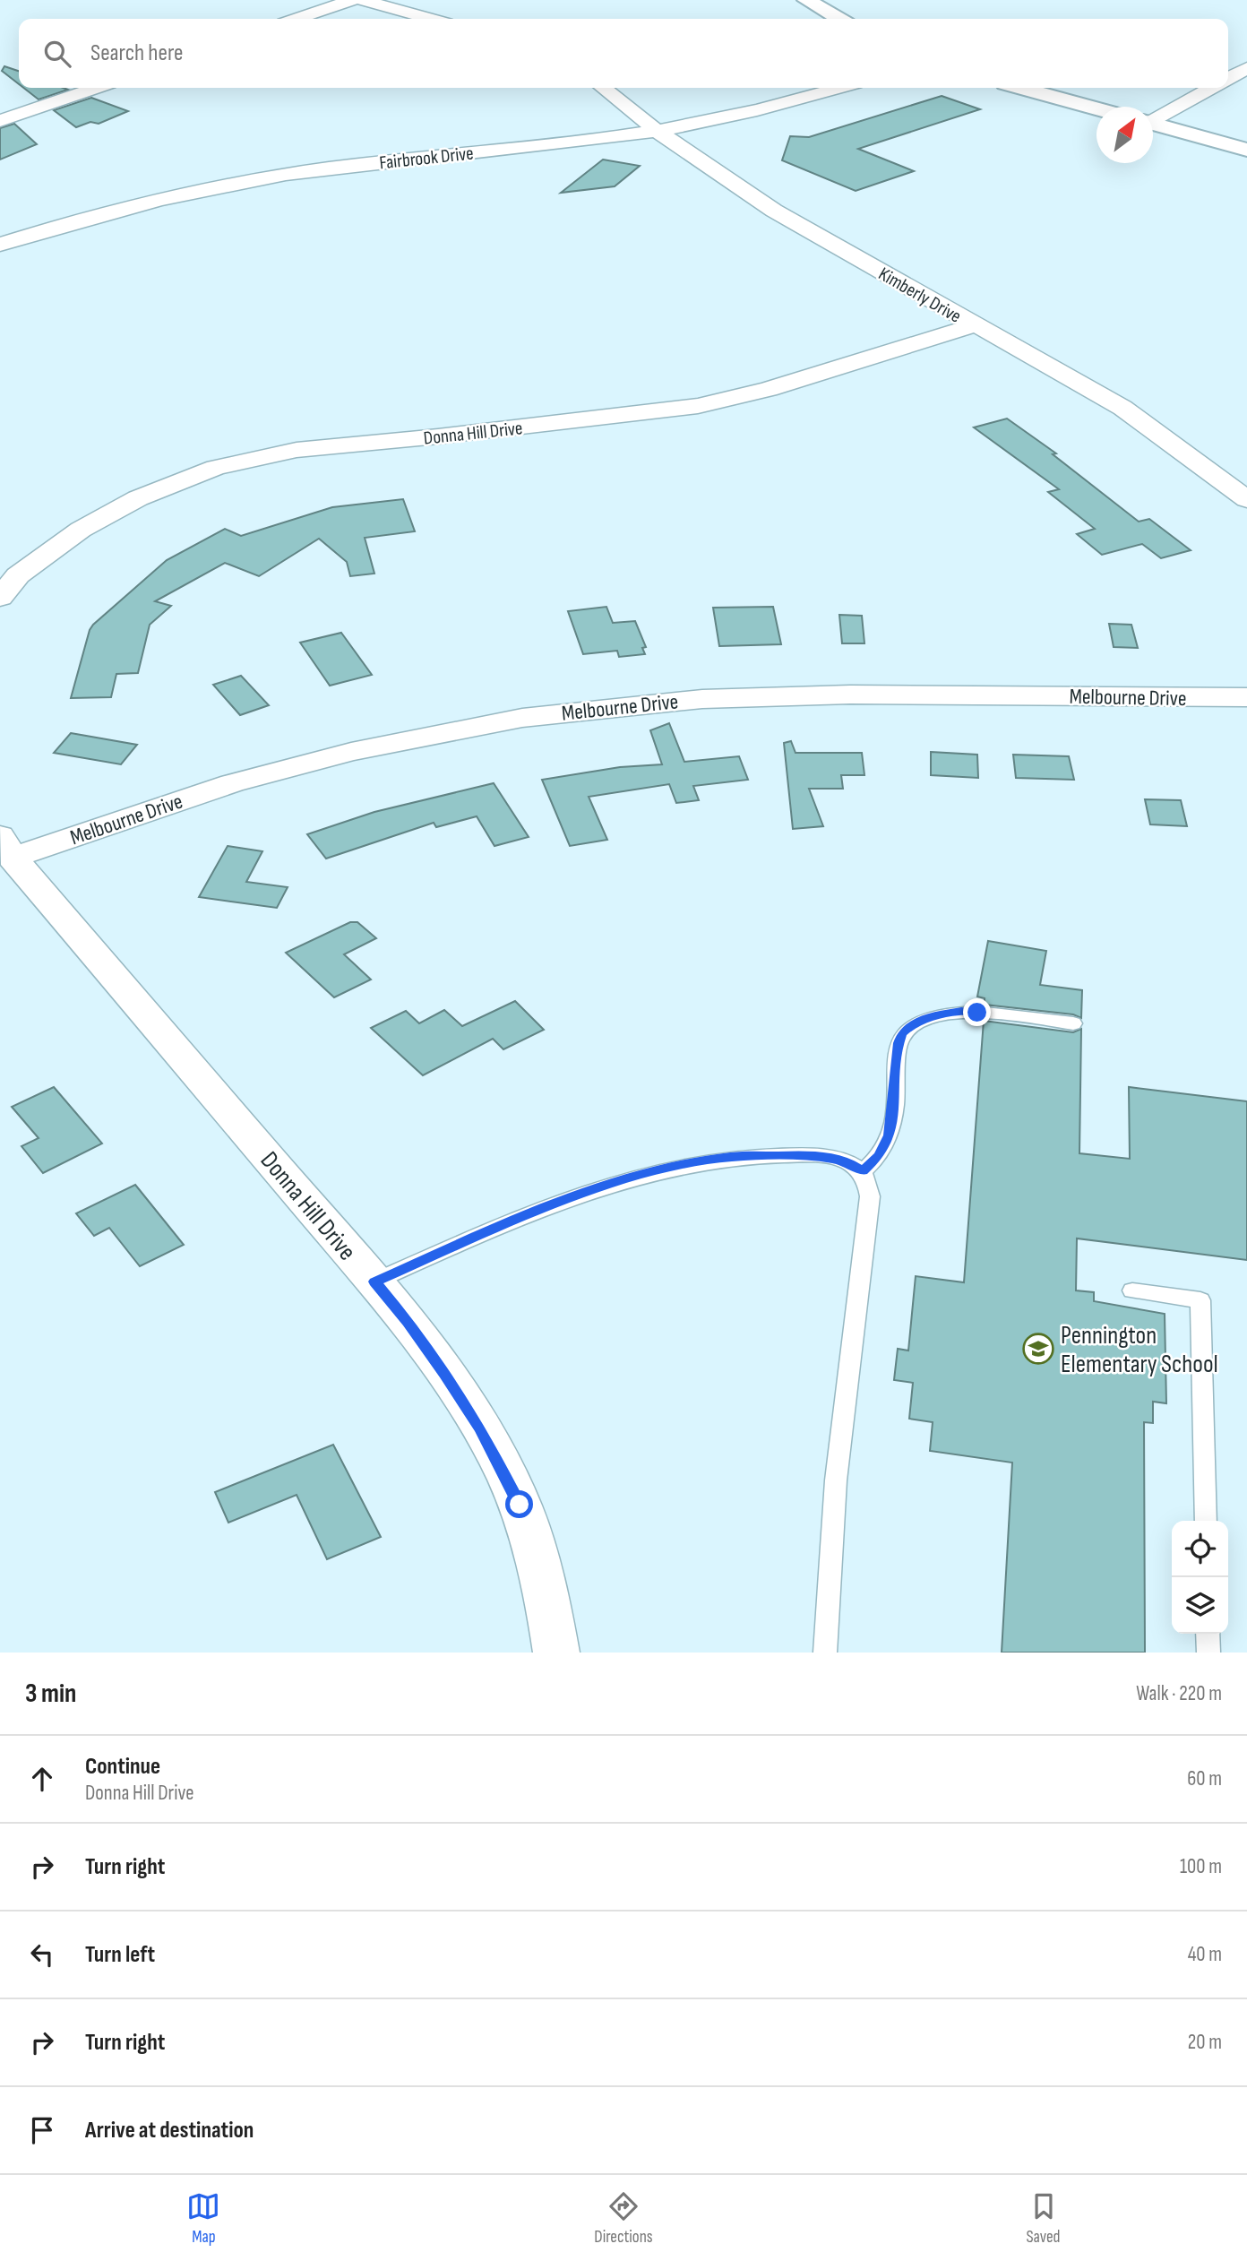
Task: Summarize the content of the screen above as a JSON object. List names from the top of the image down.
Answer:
{
  "streets": {
    "street": [
      "Fairbrook Drive",
      "Kimberly Drive",
      "Donna Hill Drive",
      "Melbourne Drive"
    ]
  },
  "crossings": [
    ["Fairbrook Drive", "Kimberly Drive"],
    ["Kimberly Drive", "Donna Hill Drive"],
    ["Donna Hill Drive", "Melbourne Drive"]
  ],
  "places": {
    "school or university": ["Pennington Elementary School"]
  },
  "north": "top right",
  "page": {
    "search": "Search here",
    "heading": ["3 min", "Walk · 220 m"],
    "list": [
      ["Continue", "Donna Hill Drive", "60 m"],
      ["Turn right", "100 m"],
      ["Turn left", "40 m"],
      ["Turn right", "20 m"],
      "Arrive at destination"
    ],
    "nav": ["Map", "Directions", "Saved"]
  }
}
